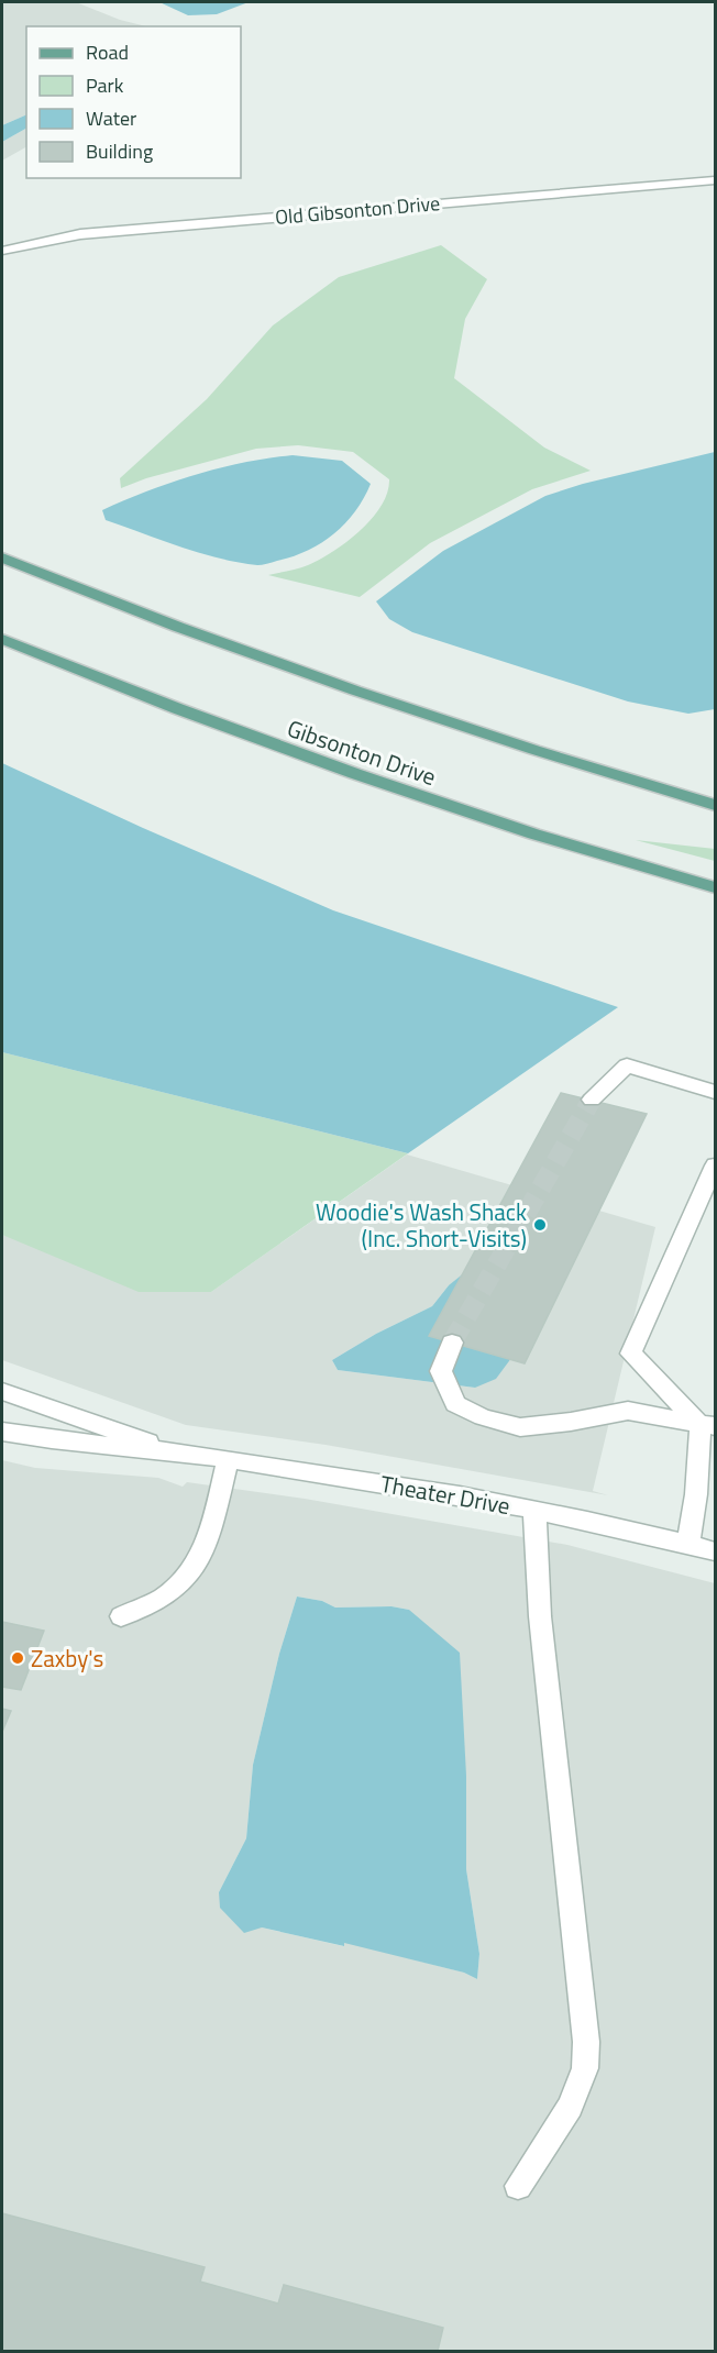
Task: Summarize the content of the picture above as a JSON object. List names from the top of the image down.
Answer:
{
  "streets": {
    "main road": ["Gibsonton Drive"],
    "street": ["Old Gibsonton Drive", "Theater Drive"]
  },
  "places": ["Woodie's Wash Shack (Inc. Short-Visits)", "Zaxby's"],
  "legend": [
    "Road",
    "Park",
    "Water",
    "Building"
  ]
}
